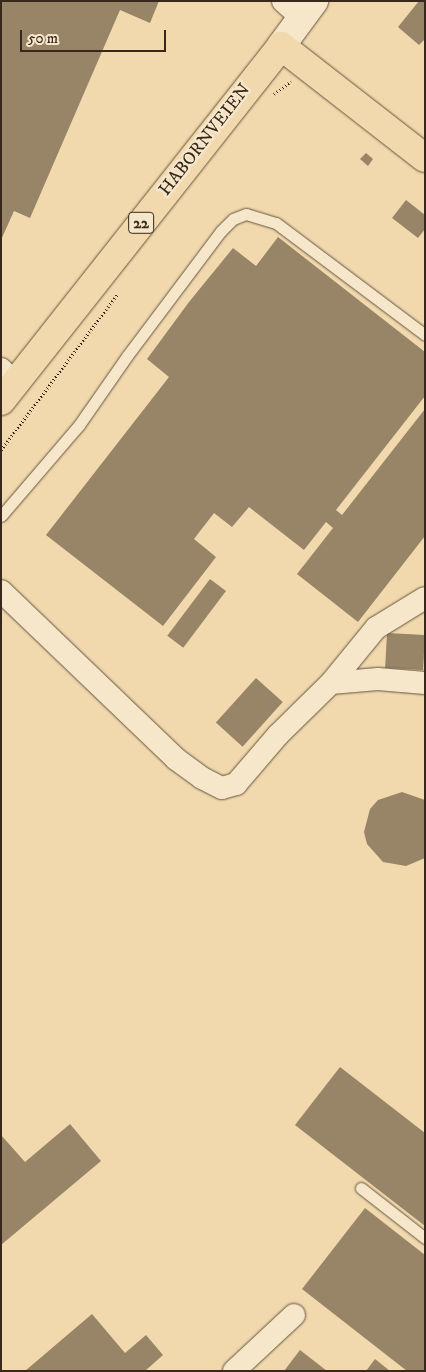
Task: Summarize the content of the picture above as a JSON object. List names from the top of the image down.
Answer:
{
  "streets": {
    "highway": ["HABORNVEIEN", "22"]
  },
  "scale_bar": "50 m"
}
